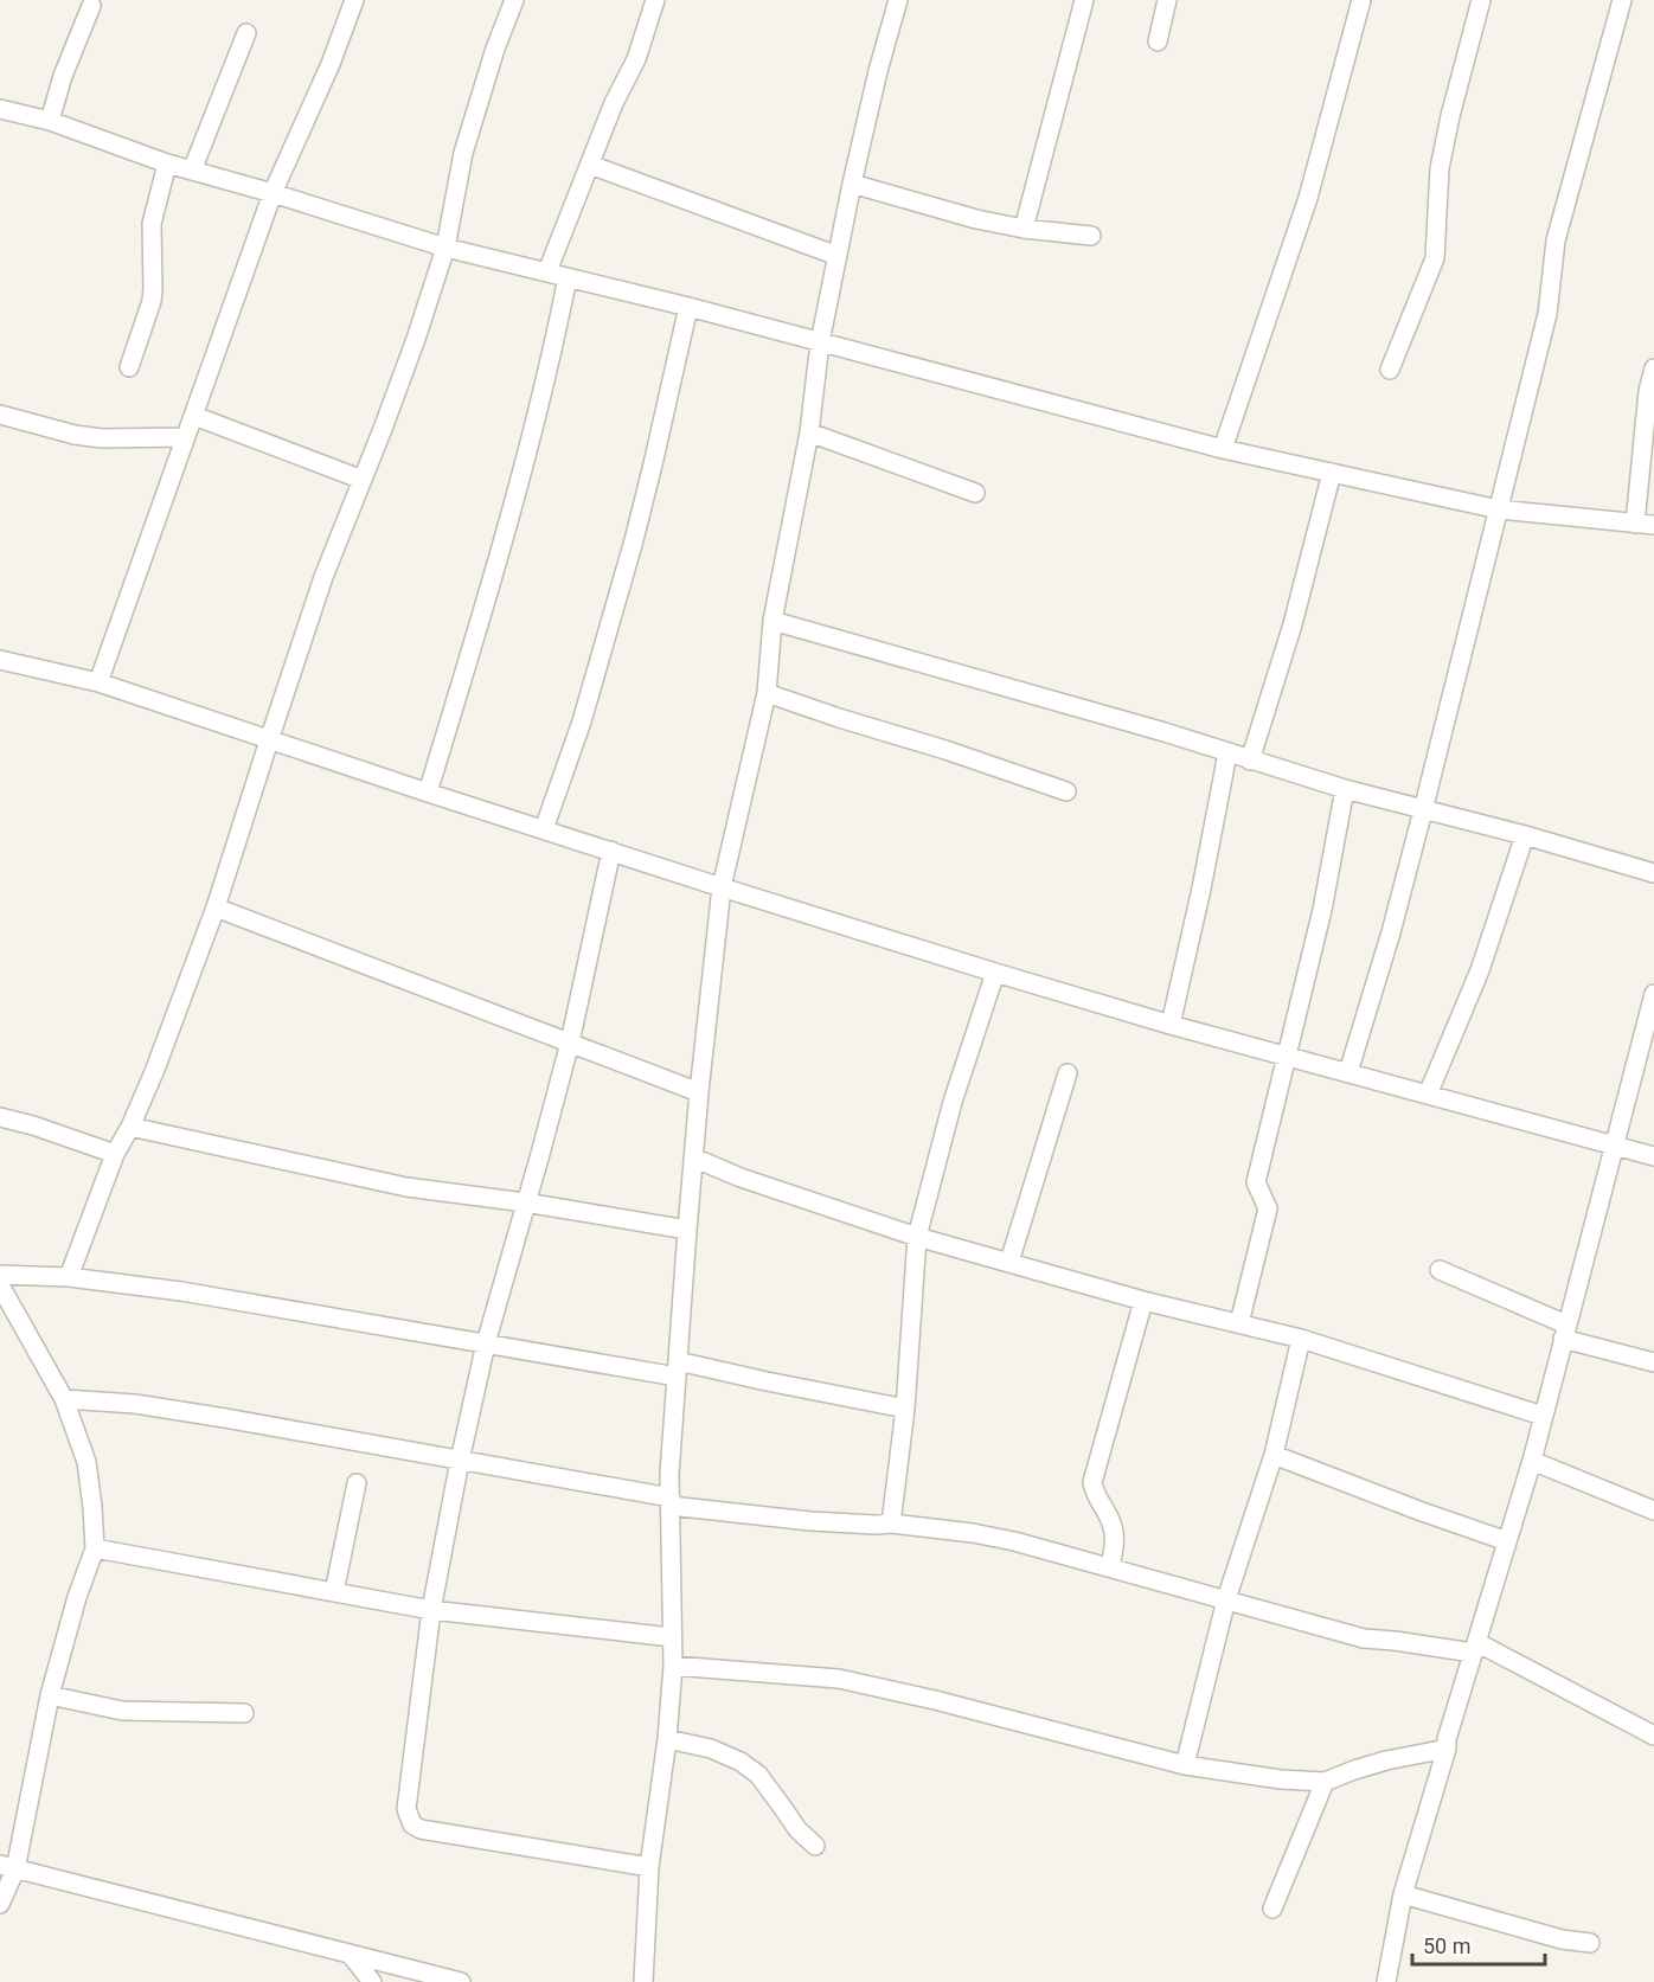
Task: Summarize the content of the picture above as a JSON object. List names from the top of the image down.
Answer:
{
  "scale_bar": "50 m"
}
